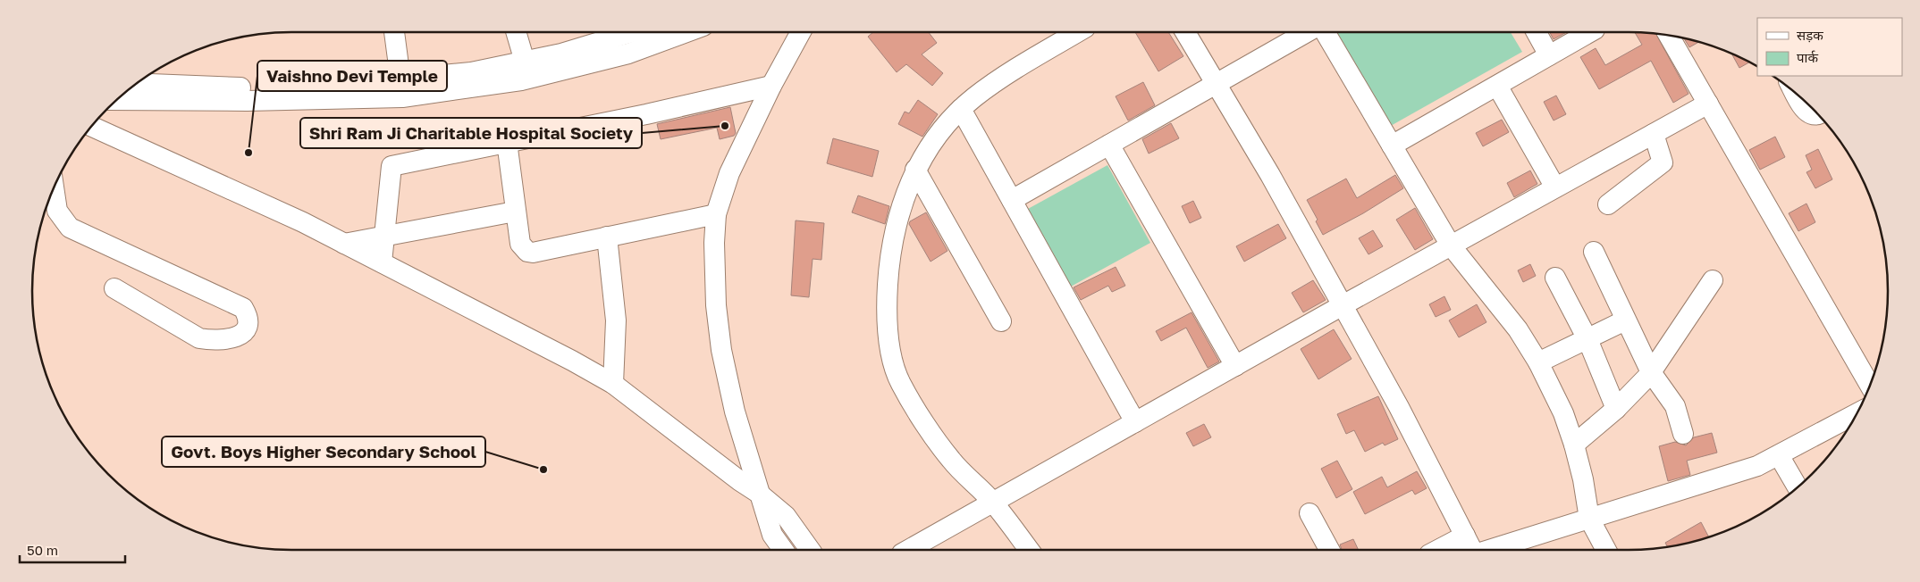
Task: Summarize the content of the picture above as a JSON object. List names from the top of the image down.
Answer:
{
  "places": ["Shri Ram Ji Charitable Hospital Society", "Vaishno Devi Temple", "Govt. Boys Higher Secondary School"],
  "legend": ["सड़क", "पार्क"],
  "scale_bar": "50 m"
}
